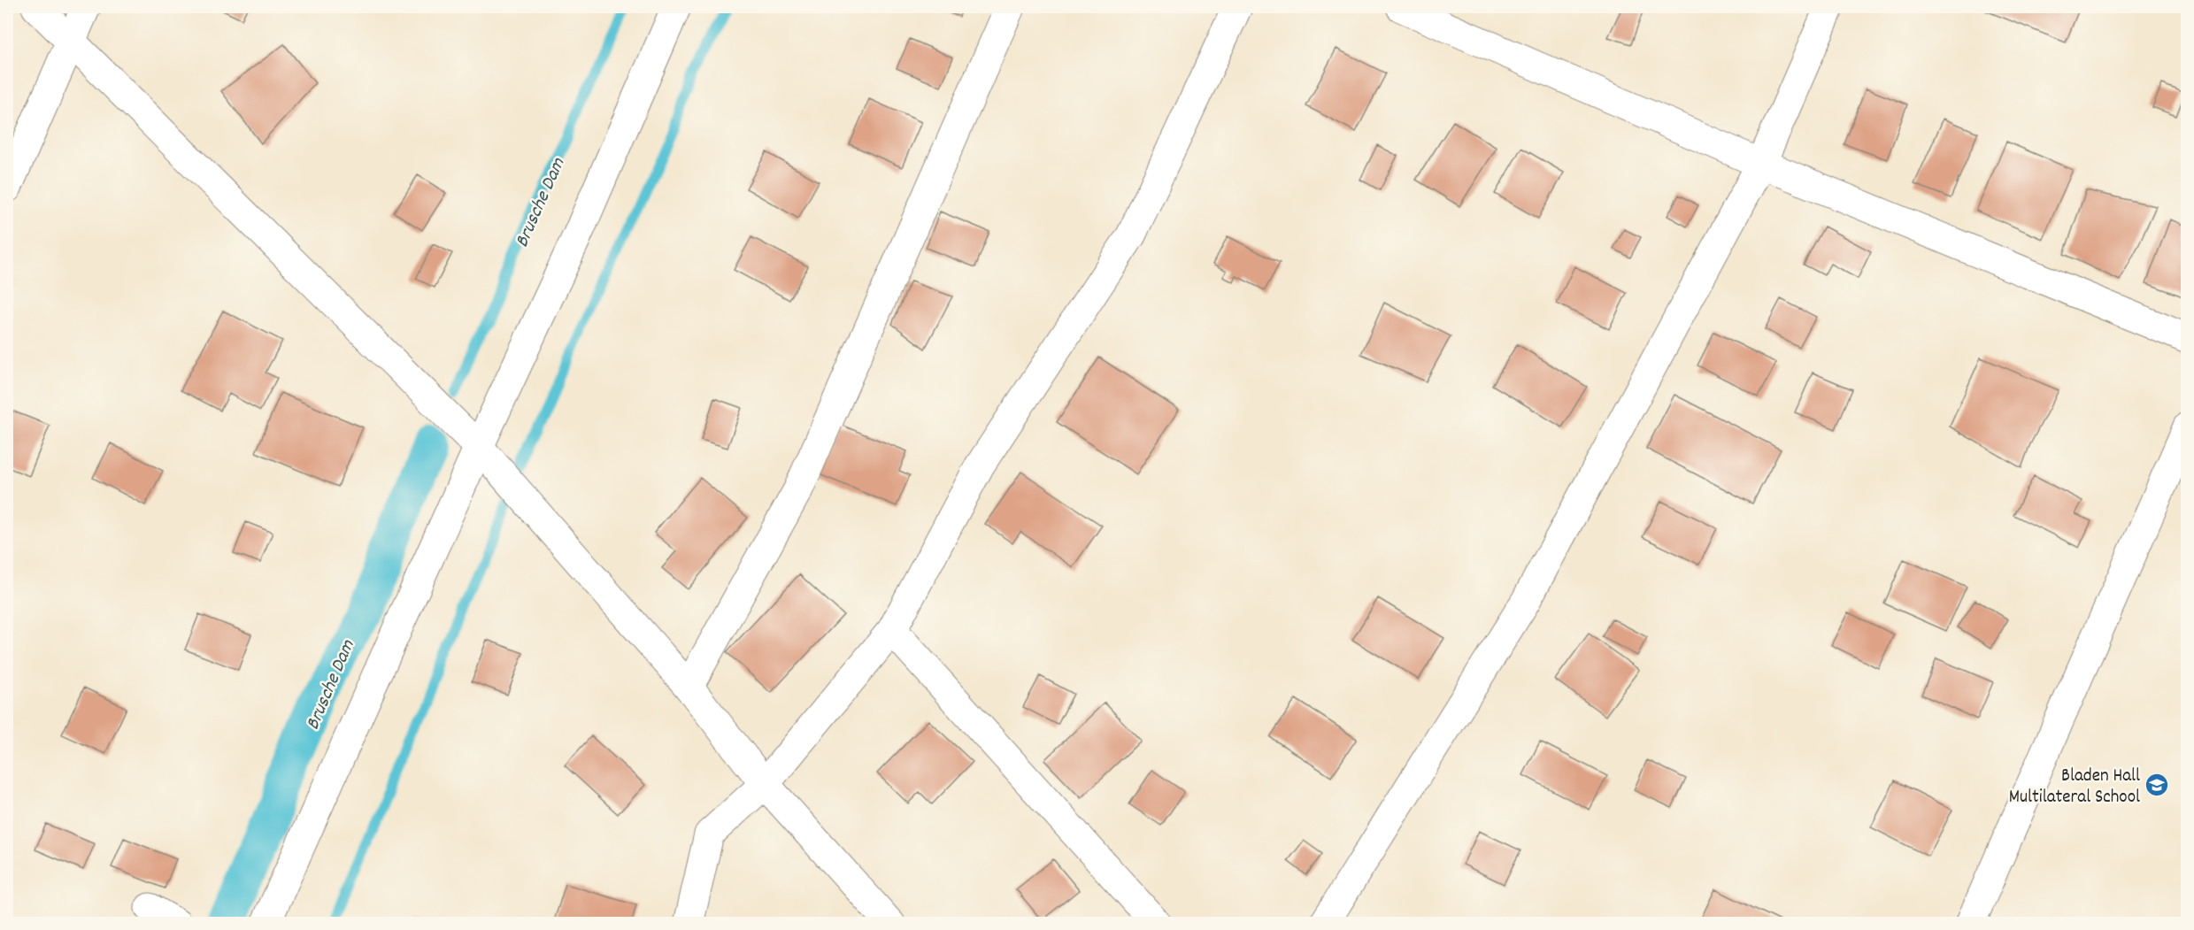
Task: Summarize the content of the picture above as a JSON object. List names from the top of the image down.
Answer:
{
  "water": ["Brusche Dam"],
  "places": {
    "school or university": ["Bladen Hall Multilateral School"]
  }
}
